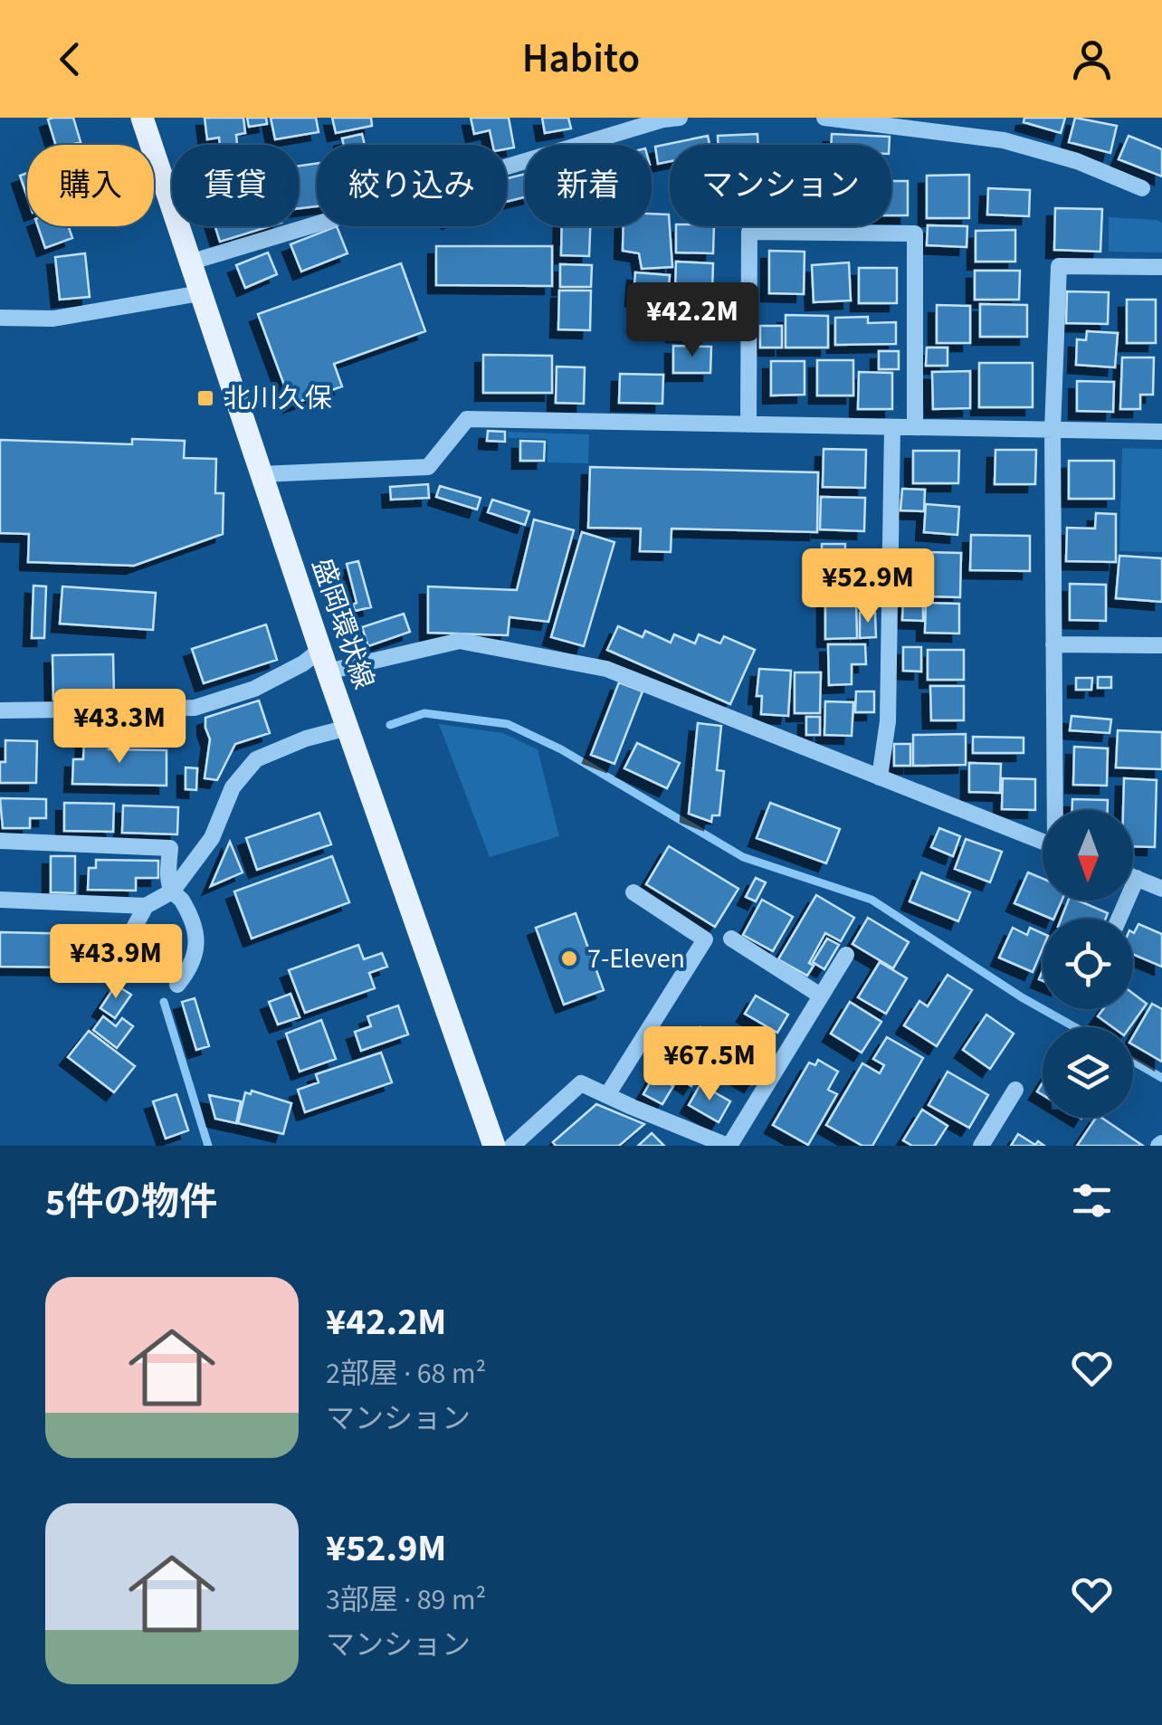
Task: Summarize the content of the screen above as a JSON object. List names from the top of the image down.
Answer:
{
  "streets": {
    "main road": ["盛岡環状線"]
  },
  "places": {
    "transit": ["北川久保"],
    "other": ["7-Eleven"]
  },
  "north": "bottom",
  "page": {
    "header": "Habito",
    "chip": [
      "購入",
      "賃貸",
      "絞り込み",
      "新着",
      "マンション"
    ],
    "price": [
      "¥42.2M",
      "¥52.9M",
      "¥43.3M",
      "¥43.9M",
      "¥67.5M"
    ],
    "heading": "5件の物件",
    "list": [
      {
        "name": "¥42.2M",
        "note": "2部屋 · 68 m² · マンション"
      },
      {
        "name": "¥52.9M",
        "note": "3部屋 · 89 m² · マンション"
      }
    ]
  }
}
